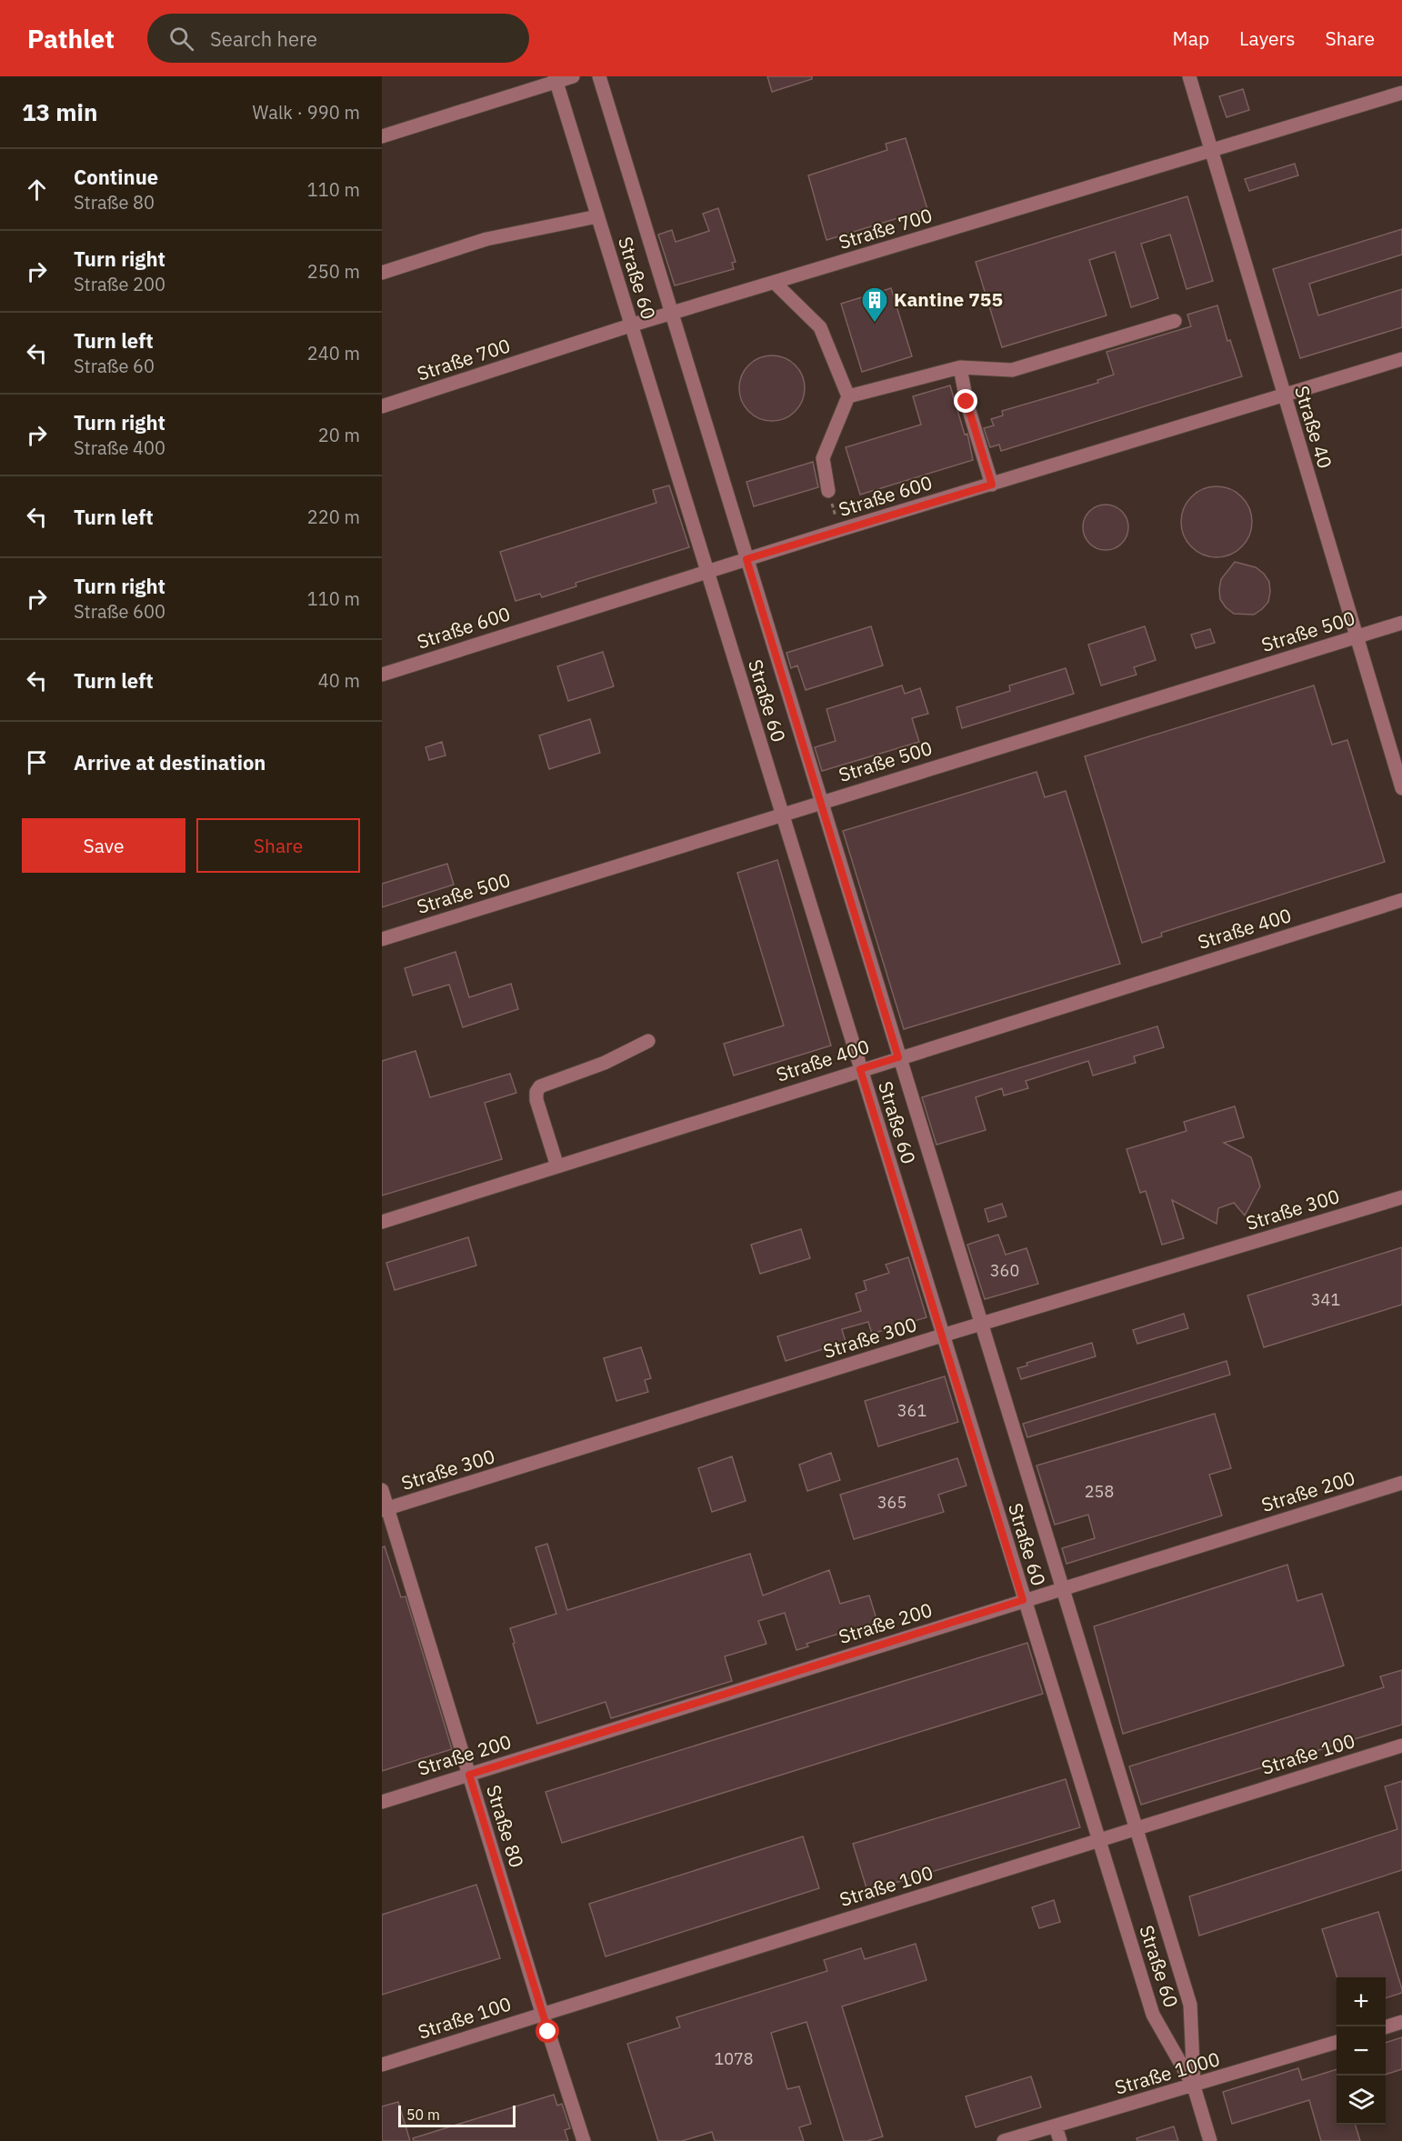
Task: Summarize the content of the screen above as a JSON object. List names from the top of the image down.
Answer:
{
  "streets": {
    "street": [
      "Straße 700",
      "Straße 60",
      "Straße 40",
      "Straße 600",
      "Straße 500",
      "Straße 400",
      "Straße 300",
      "Straße 200",
      "Straße 100",
      "Straße 80",
      "Straße 1000"
    ]
  },
  "crossings": [
    ["Straße 700", "Straße 60"],
    ["Straße 700", "Straße 40"],
    ["Straße 60", "Straße 600"],
    ["Straße 60", "Straße 500"],
    ["Straße 60", "Straße 400"],
    ["Straße 60", "Straße 300"],
    ["Straße 60", "Straße 200"],
    ["Straße 60", "Straße 100"],
    ["Straße 60", "Straße 1000"],
    ["Straße 40", "Straße 600"],
    ["Straße 40", "Straße 500"],
    ["Straße 300", "Straße 80"],
    ["Straße 200", "Straße 80"],
    ["Straße 100", "Straße 80"]
  ],
  "places": {
    "building": ["Kantine 755"]
  },
  "house_numbers": [
    "360",
    "341",
    "361",
    "258",
    "365",
    "1078"
  ],
  "scale_bar": "50 m",
  "page": {
    "header": "Pathlet",
    "search": "Search here",
    "nav": ["Map", "Layers", "Share"],
    "heading": ["13 min", "Walk · 990 m"],
    "list": [
      ["Continue", "Straße 80", "110 m"],
      ["Turn right", "Straße 200", "250 m"],
      ["Turn left", "Straße 60", "240 m"],
      ["Turn right", "Straße 400", "20 m"],
      ["Turn left", "220 m"],
      ["Turn right", "Straße 600", "110 m"],
      ["Turn left", "40 m"],
      "Arrive at destination"
    ],
    "buttons": ["Save", "Share"],
    "map_buttons": ["+", "−"],
    "scale": "50 m"
  }
}
